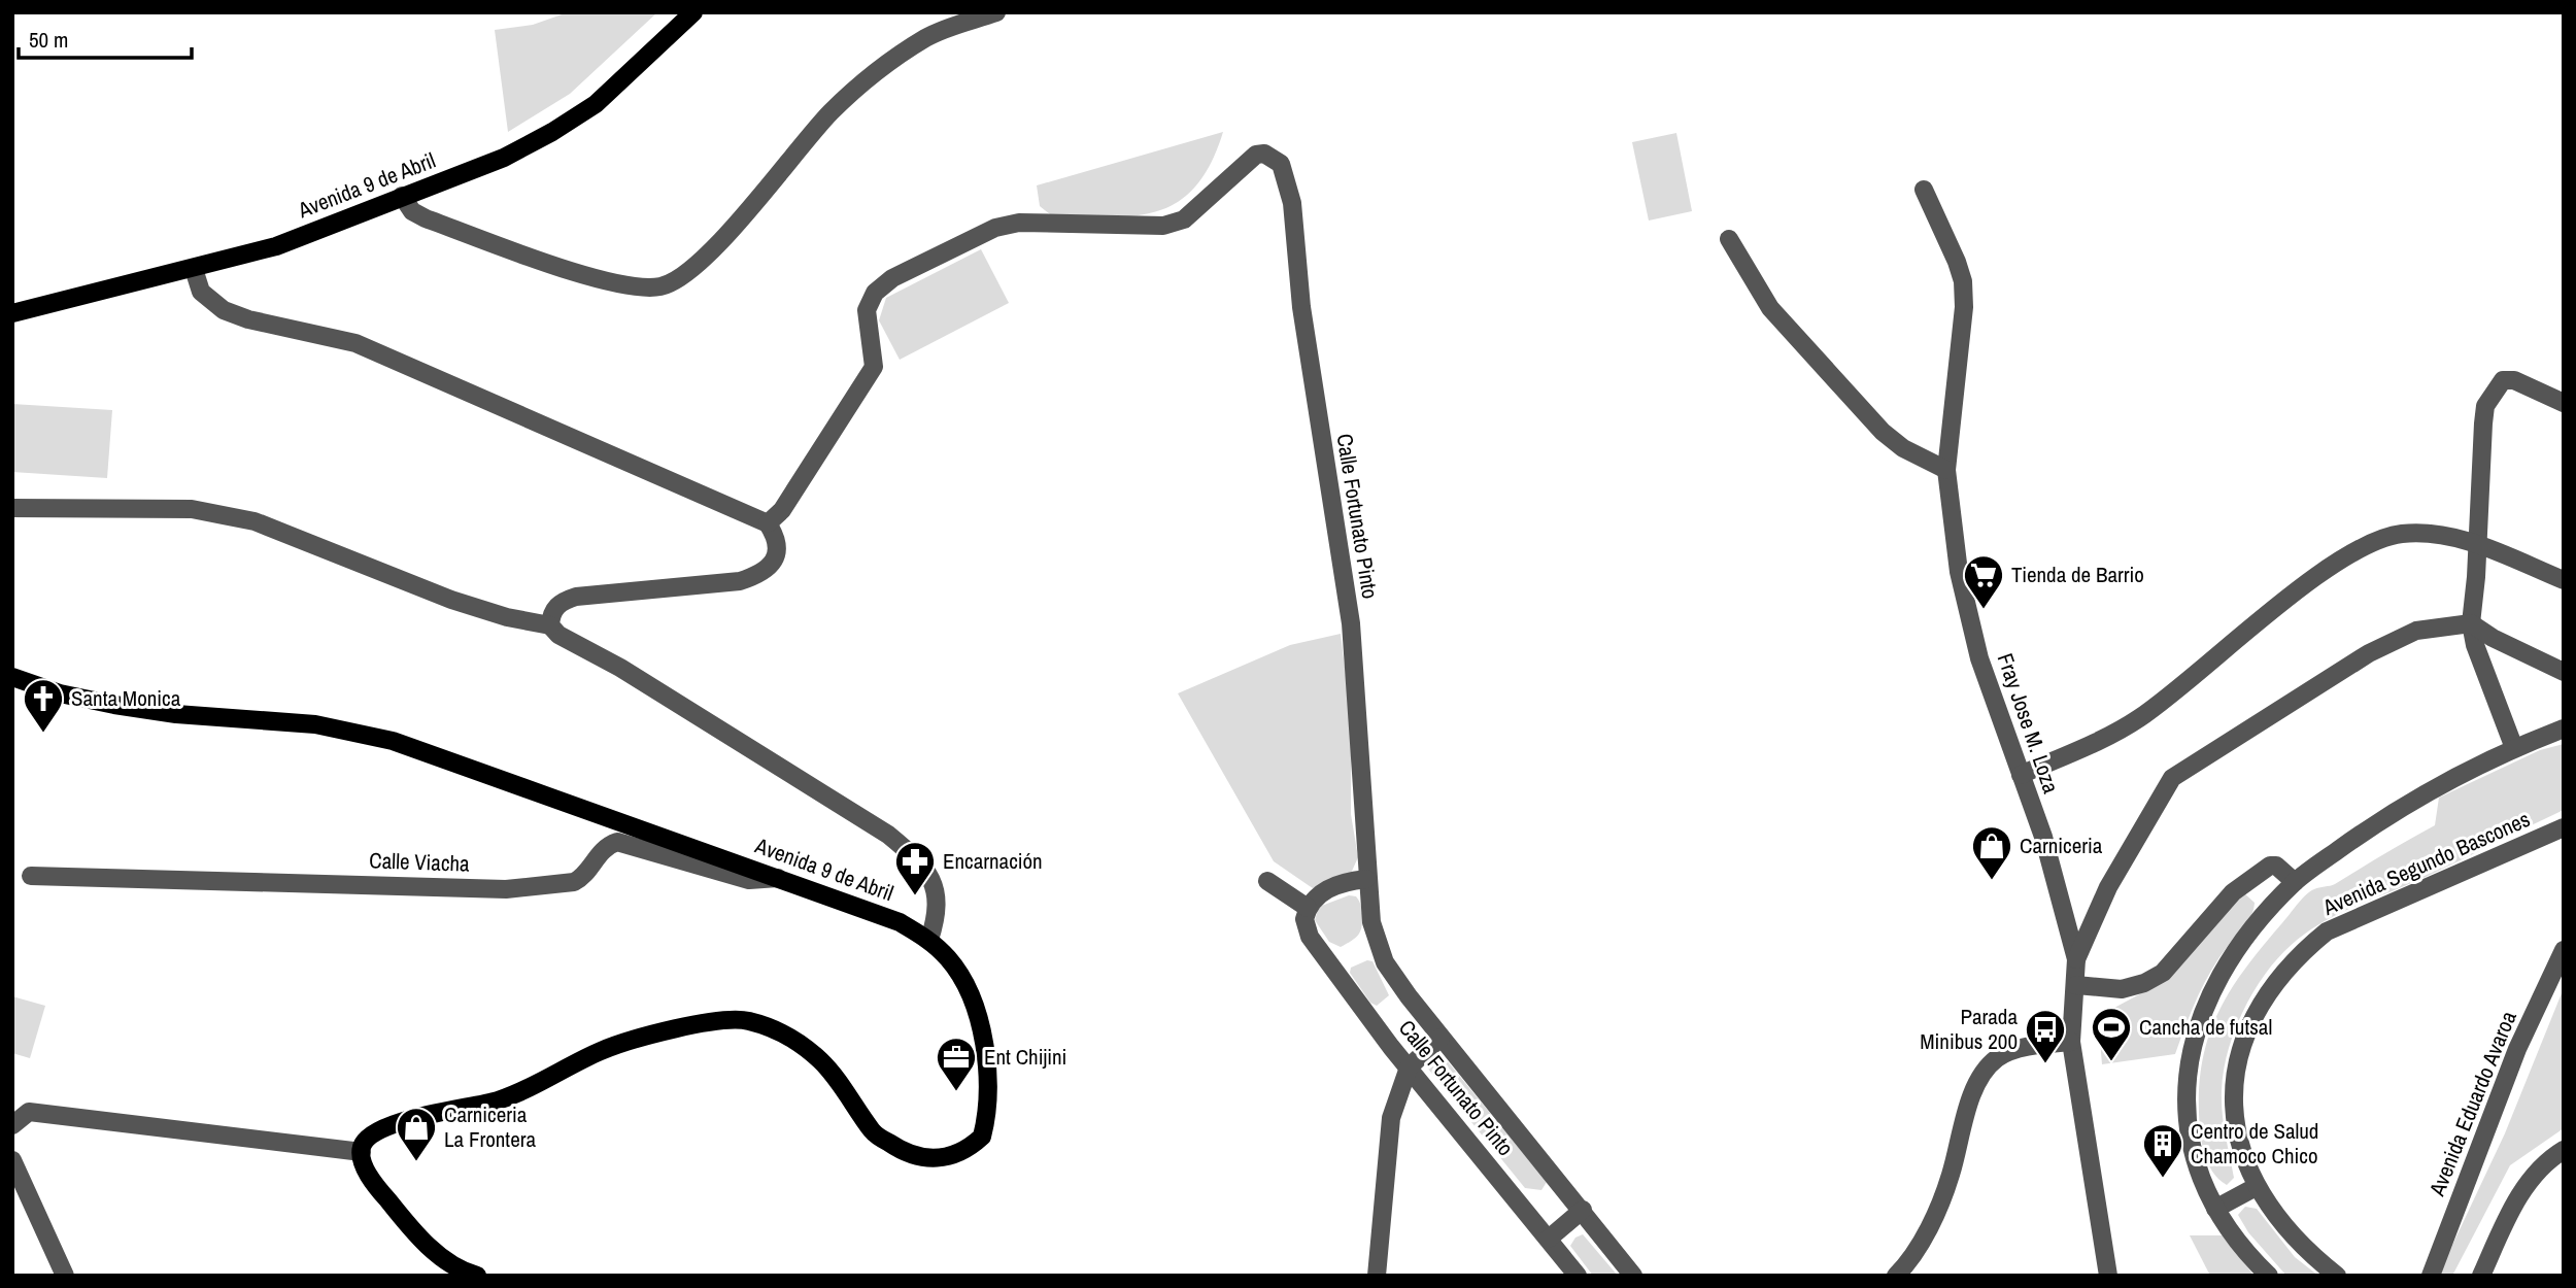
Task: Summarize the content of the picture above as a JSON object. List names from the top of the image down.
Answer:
{
  "streets": {
    "main road": ["Avenida 9 de Abril"],
    "street": [
      "Calle Fortunato Pinto",
      "Fray Jose M. Loza",
      "Calle Viacha",
      "Avenida Segundo Bascones",
      "Avenida Eduardo Avaroa"
    ]
  },
  "crossings": [
    ["Avenida 9 de Abril", "Calle Viacha"]
  ],
  "places": {
    "supermarket": ["Tienda de Barrio"],
    "church": ["Santa Monica"],
    "shop": ["Carniceria", "Carniceria La Frontera"],
    "pharmacy": ["Encarnación"],
    "sports": ["Cancha de futsal"],
    "bus stop": ["Parada Minibus 200"],
    "office": ["Ent Chijini"],
    "building": ["Centro de Salud Chamoco Chico"]
  },
  "scale_bar": "50 m"
}
